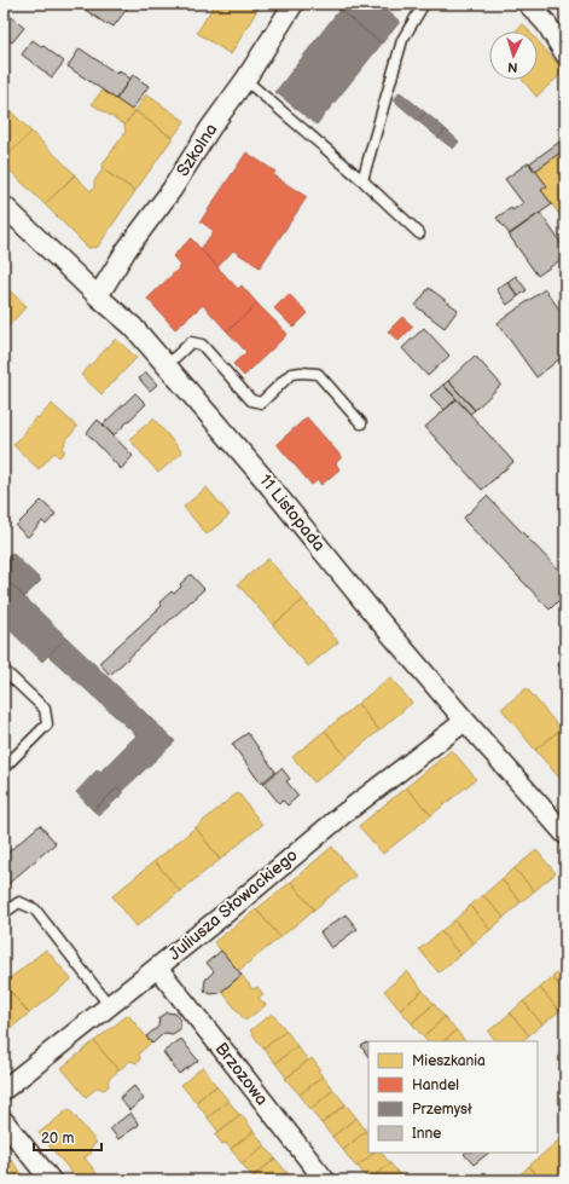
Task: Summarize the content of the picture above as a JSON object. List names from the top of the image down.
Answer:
{
  "streets": {
    "street": [
      "Szkolna",
      "11 Listopada",
      "Juliusza Słowackiego",
      "Brzozowa"
    ]
  },
  "crossings": [
    ["Szkolna", "11 Listopada"],
    ["11 Listopada", "Juliusza Słowackiego"],
    ["Juliusza Słowackiego", "Brzozowa"]
  ],
  "legend": [
    "Mieszkania",
    "Handel",
    "Przemysł",
    "Inne"
  ],
  "scale_bar": "20 m",
  "north": "bottom"
}
